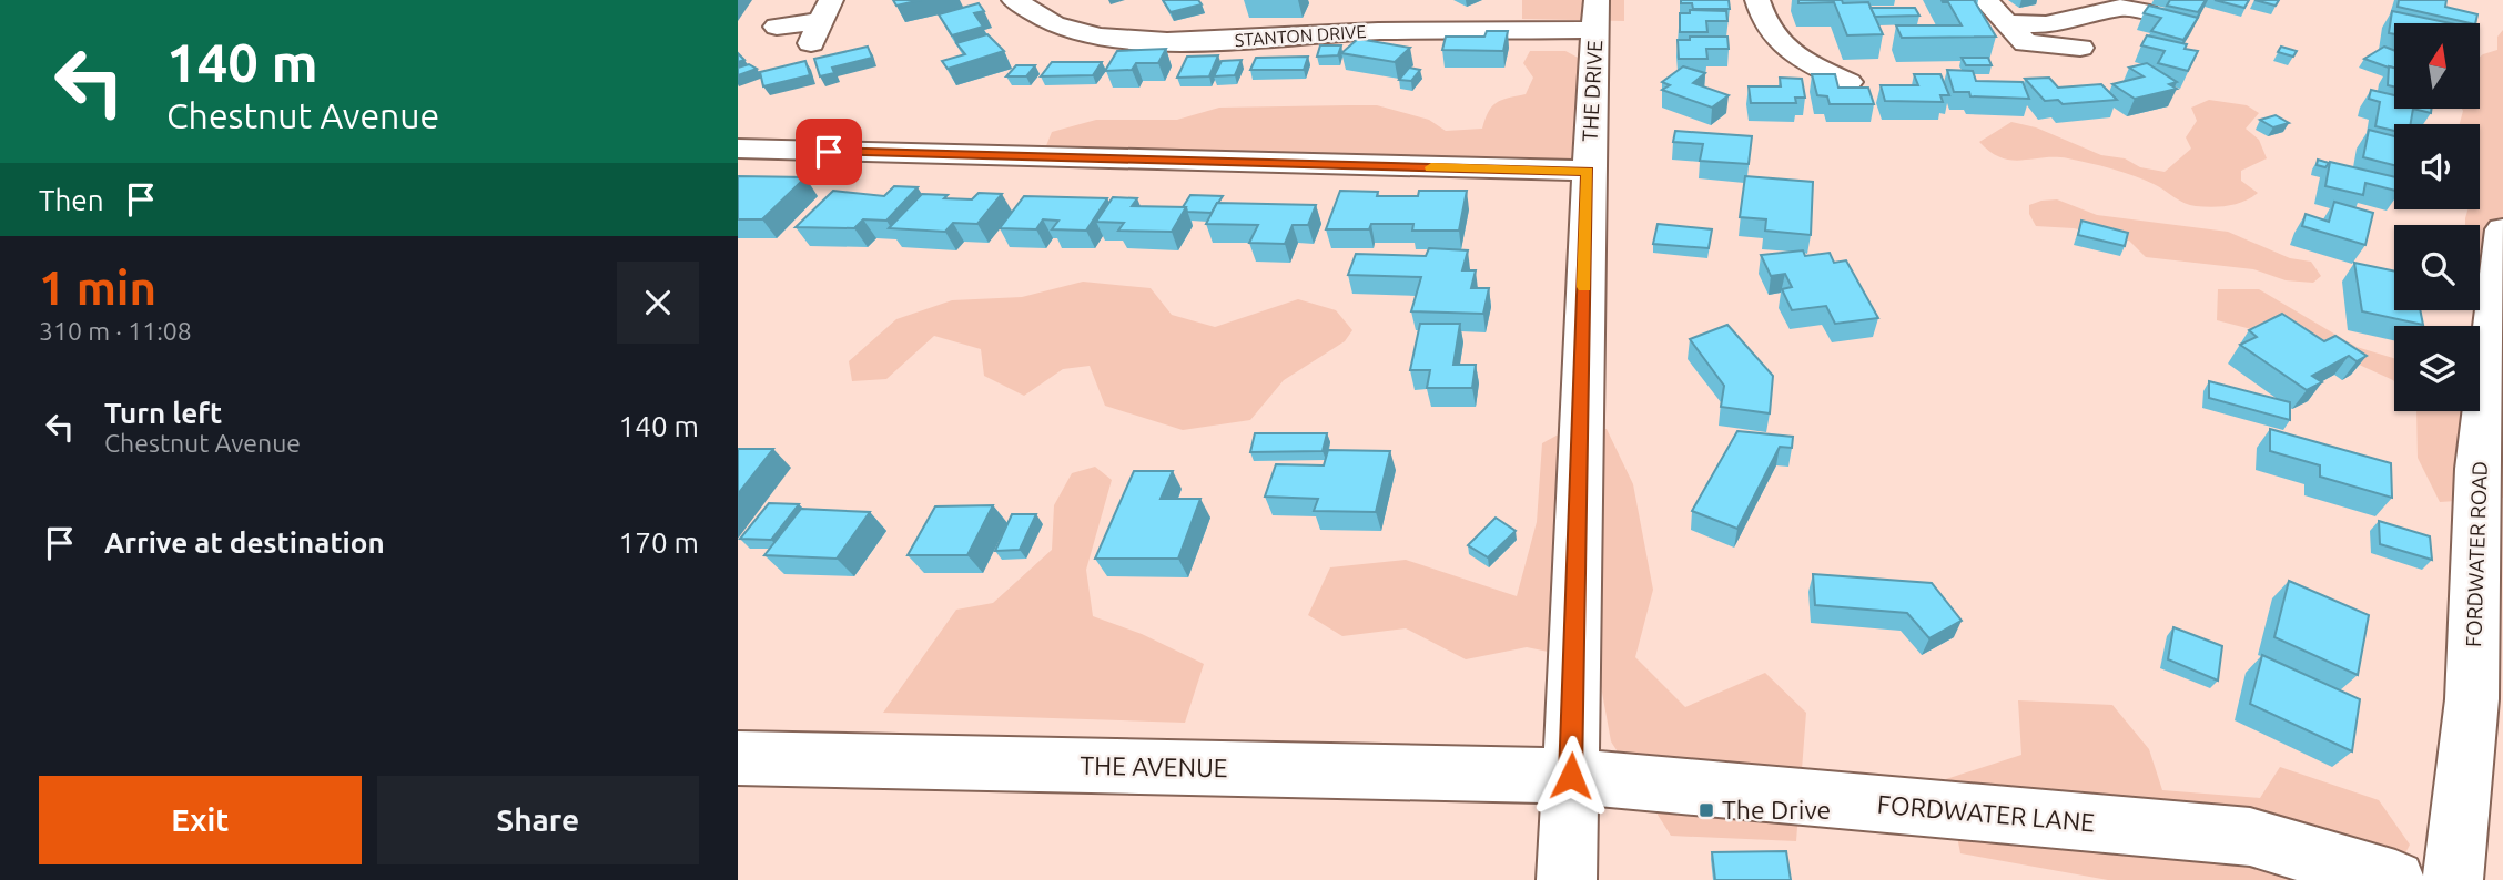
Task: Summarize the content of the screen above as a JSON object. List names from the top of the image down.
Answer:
{
  "streets": {
    "street": [
      "STANTON DRIVE",
      "THE DRIVE",
      "FORDWATER ROAD",
      "THE AVENUE",
      "FORDWATER LANE"
    ]
  },
  "crossings": [
    ["STANTON DRIVE", "THE DRIVE"],
    ["THE DRIVE", "THE AVENUE"],
    ["THE DRIVE", "FORDWATER LANE"],
    ["THE AVENUE", "FORDWATER LANE"]
  ],
  "places": {
    "transit": ["The Drive"]
  },
  "north": "top",
  "page": {
    "turn": ["140 m", "Chestnut Avenue"],
    "then": "Then",
    "heading": ["1 min", "310 m · 11:08"],
    "list": [
      {
        "name": "Turn left",
        "note": "Chestnut Avenue",
        "value": "140 m"
      },
      {
        "name": "Arrive at destination",
        "value": "170 m"
      }
    ],
    "buttons": ["Exit", "Share"]
  }
}
